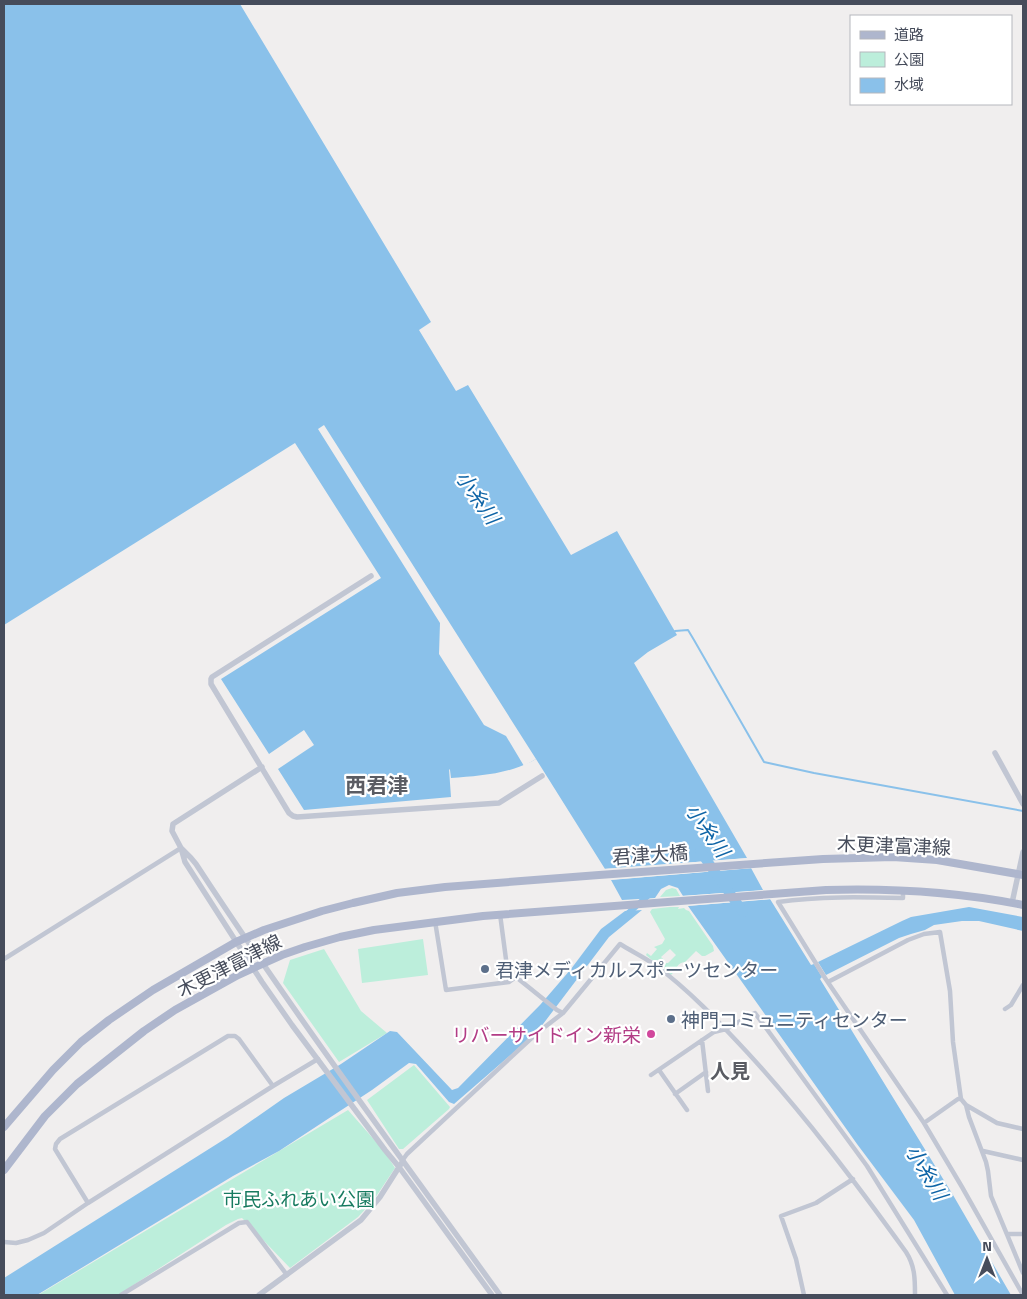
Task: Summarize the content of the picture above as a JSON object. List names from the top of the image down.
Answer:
{
  "streets": {
    "main road": ["木更津富津線", "君津大橋"]
  },
  "crossings": [
    ["木更津富津線", "君津大橋"]
  ],
  "districts": ["西君津", "人見"],
  "water": ["小糸川"],
  "parks": ["市民ふれあい公園"],
  "places": ["君津メディカルスポーツセンター", "神門コミュニティセンター", "リバーサイドイン新栄"],
  "legend": ["道路", "公園", "水域"],
  "north": "top"
}
